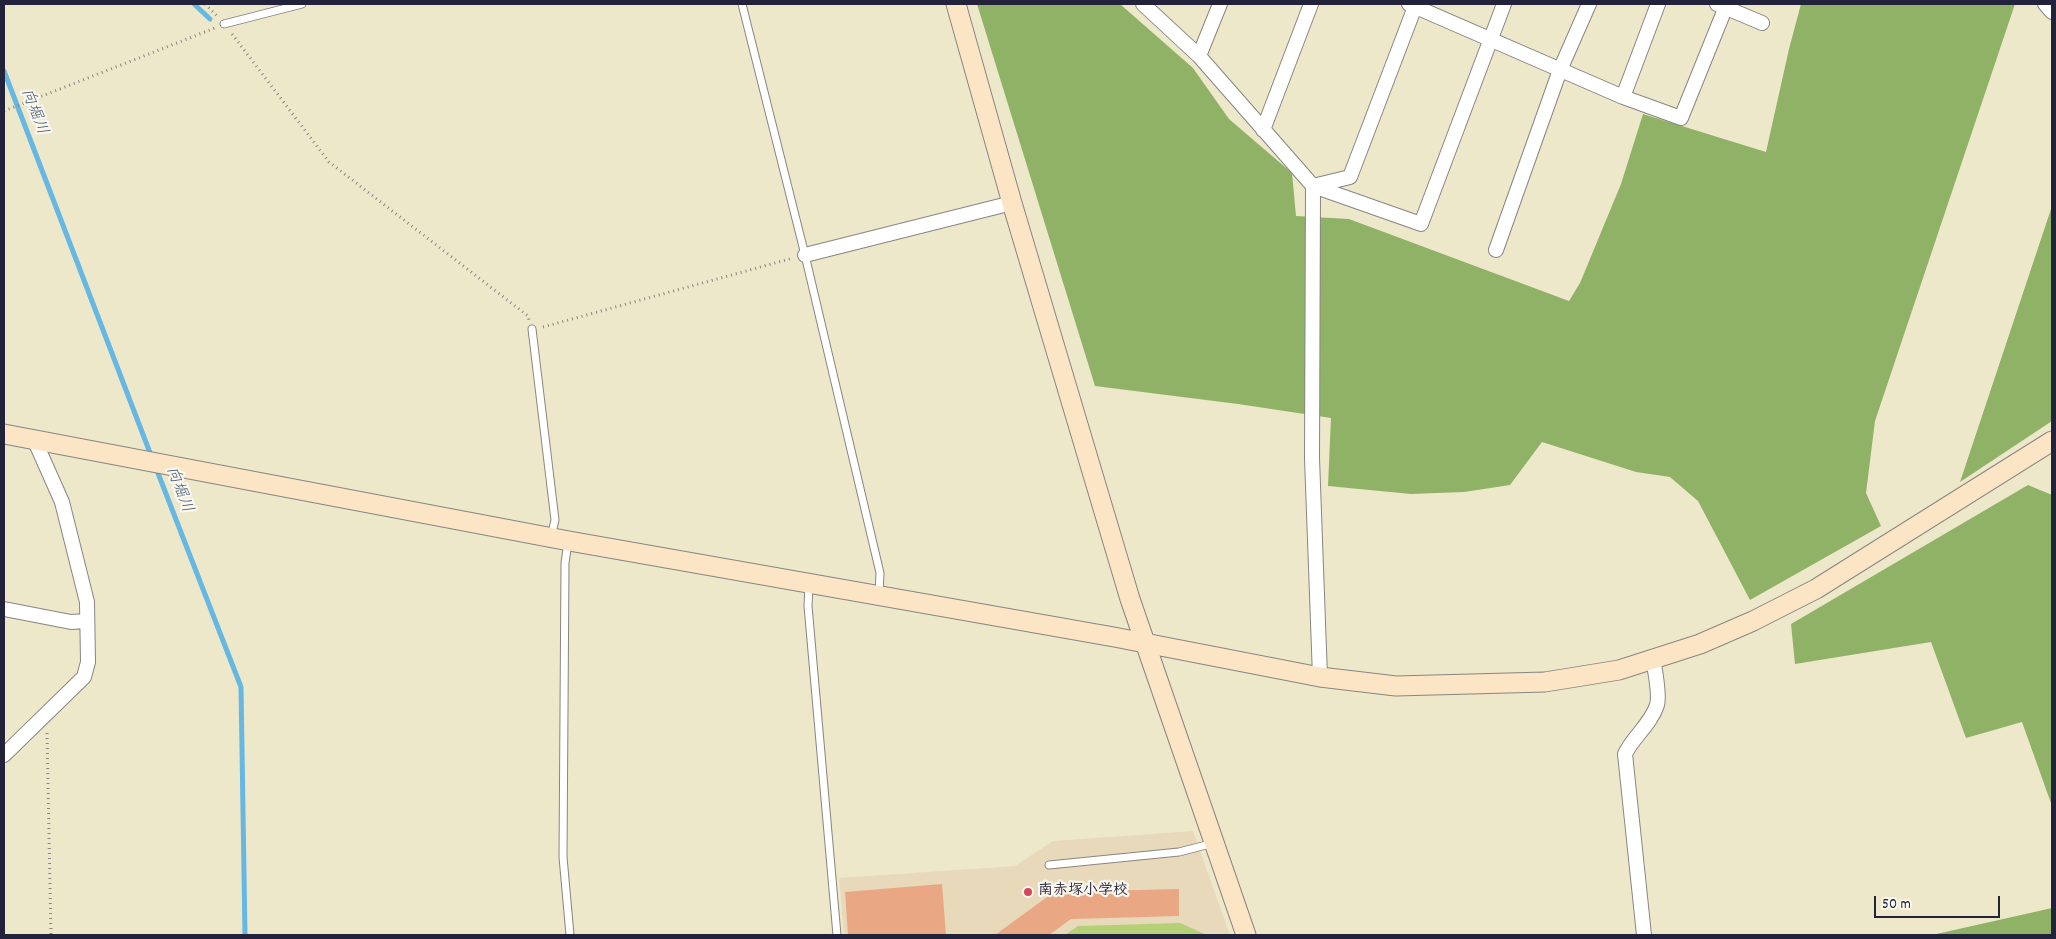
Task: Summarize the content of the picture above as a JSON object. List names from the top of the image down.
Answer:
{
  "water": ["向堀川"],
  "places": ["南赤塚小学校"],
  "scale_bar": "50 m"
}
